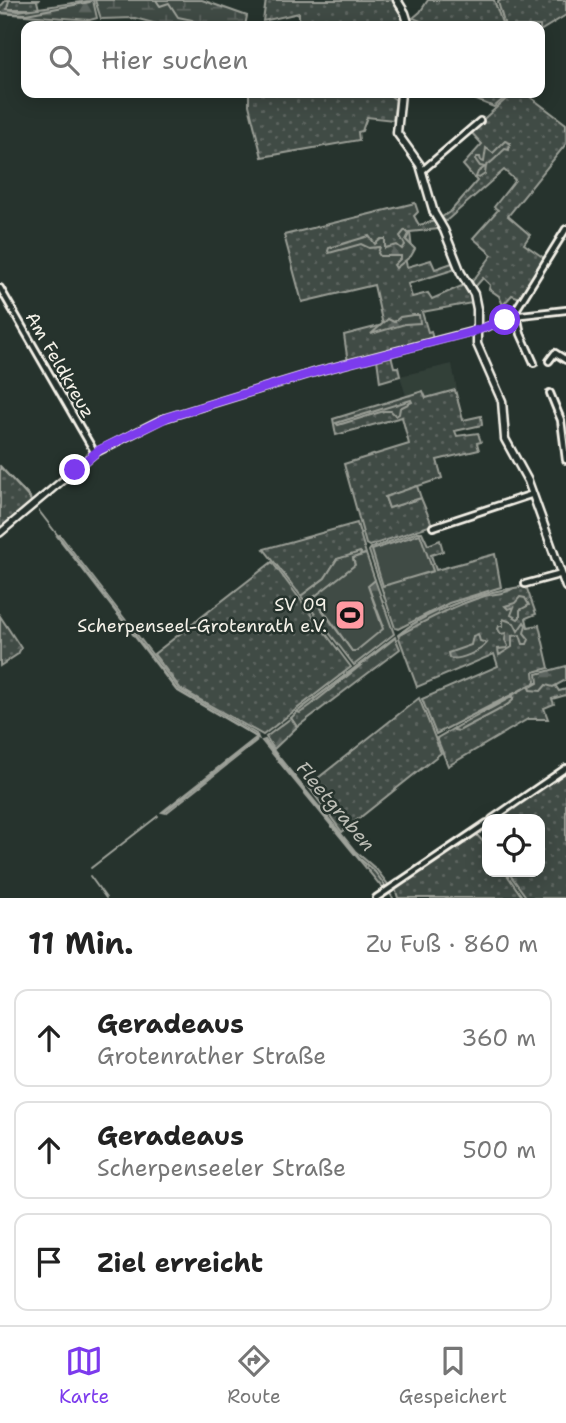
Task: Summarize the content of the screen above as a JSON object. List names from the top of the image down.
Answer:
{
  "streets": {
    "street": ["Am Feldkreuz"]
  },
  "water": ["Fleetgraben"],
  "places": {
    "sports": ["SV 09 Scherpenseel-Grotenrath e.V."]
  },
  "page": {
    "search": "Hier suchen",
    "heading": ["11 Min.", "Zu Fuß · 860 m"],
    "list": [
      ["Geradeaus", "Grotenrather Straße", "360 m"],
      ["Geradeaus", "Scherpenseeler Straße", "500 m"],
      "Ziel erreicht"
    ],
    "nav": ["Karte", "Route", "Gespeichert"]
  }
}
